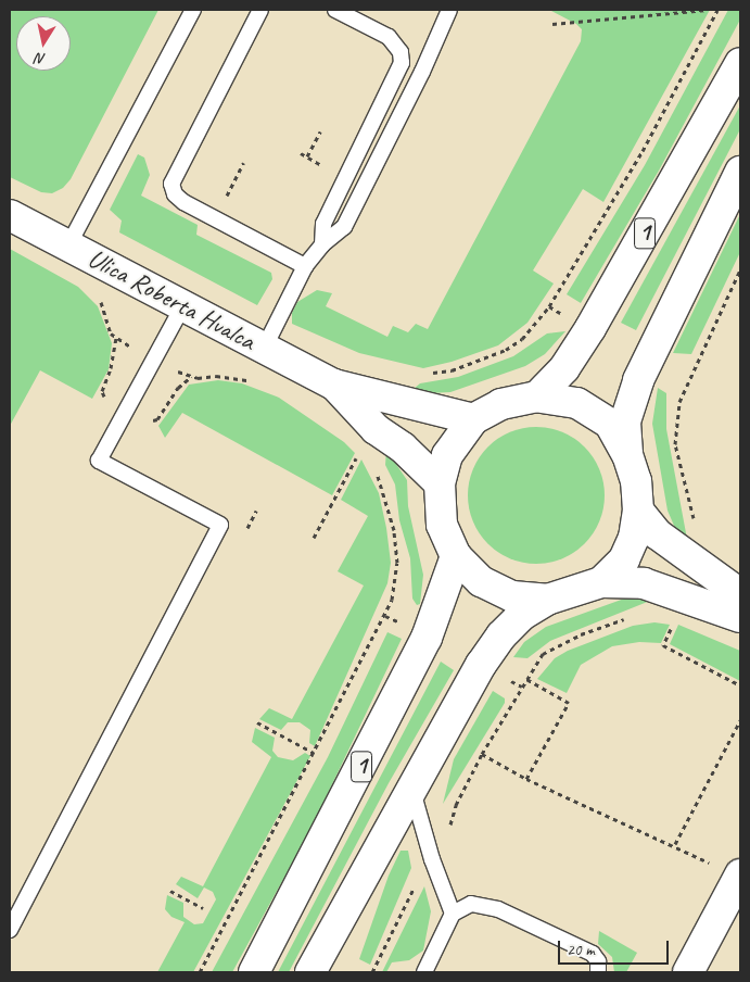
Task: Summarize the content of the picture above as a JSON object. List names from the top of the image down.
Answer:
{
  "streets": {
    "main road": ["1", "Ulica Roberta Hvalca"]
  },
  "scale_bar": "20 m",
  "north": "bottom"
}
